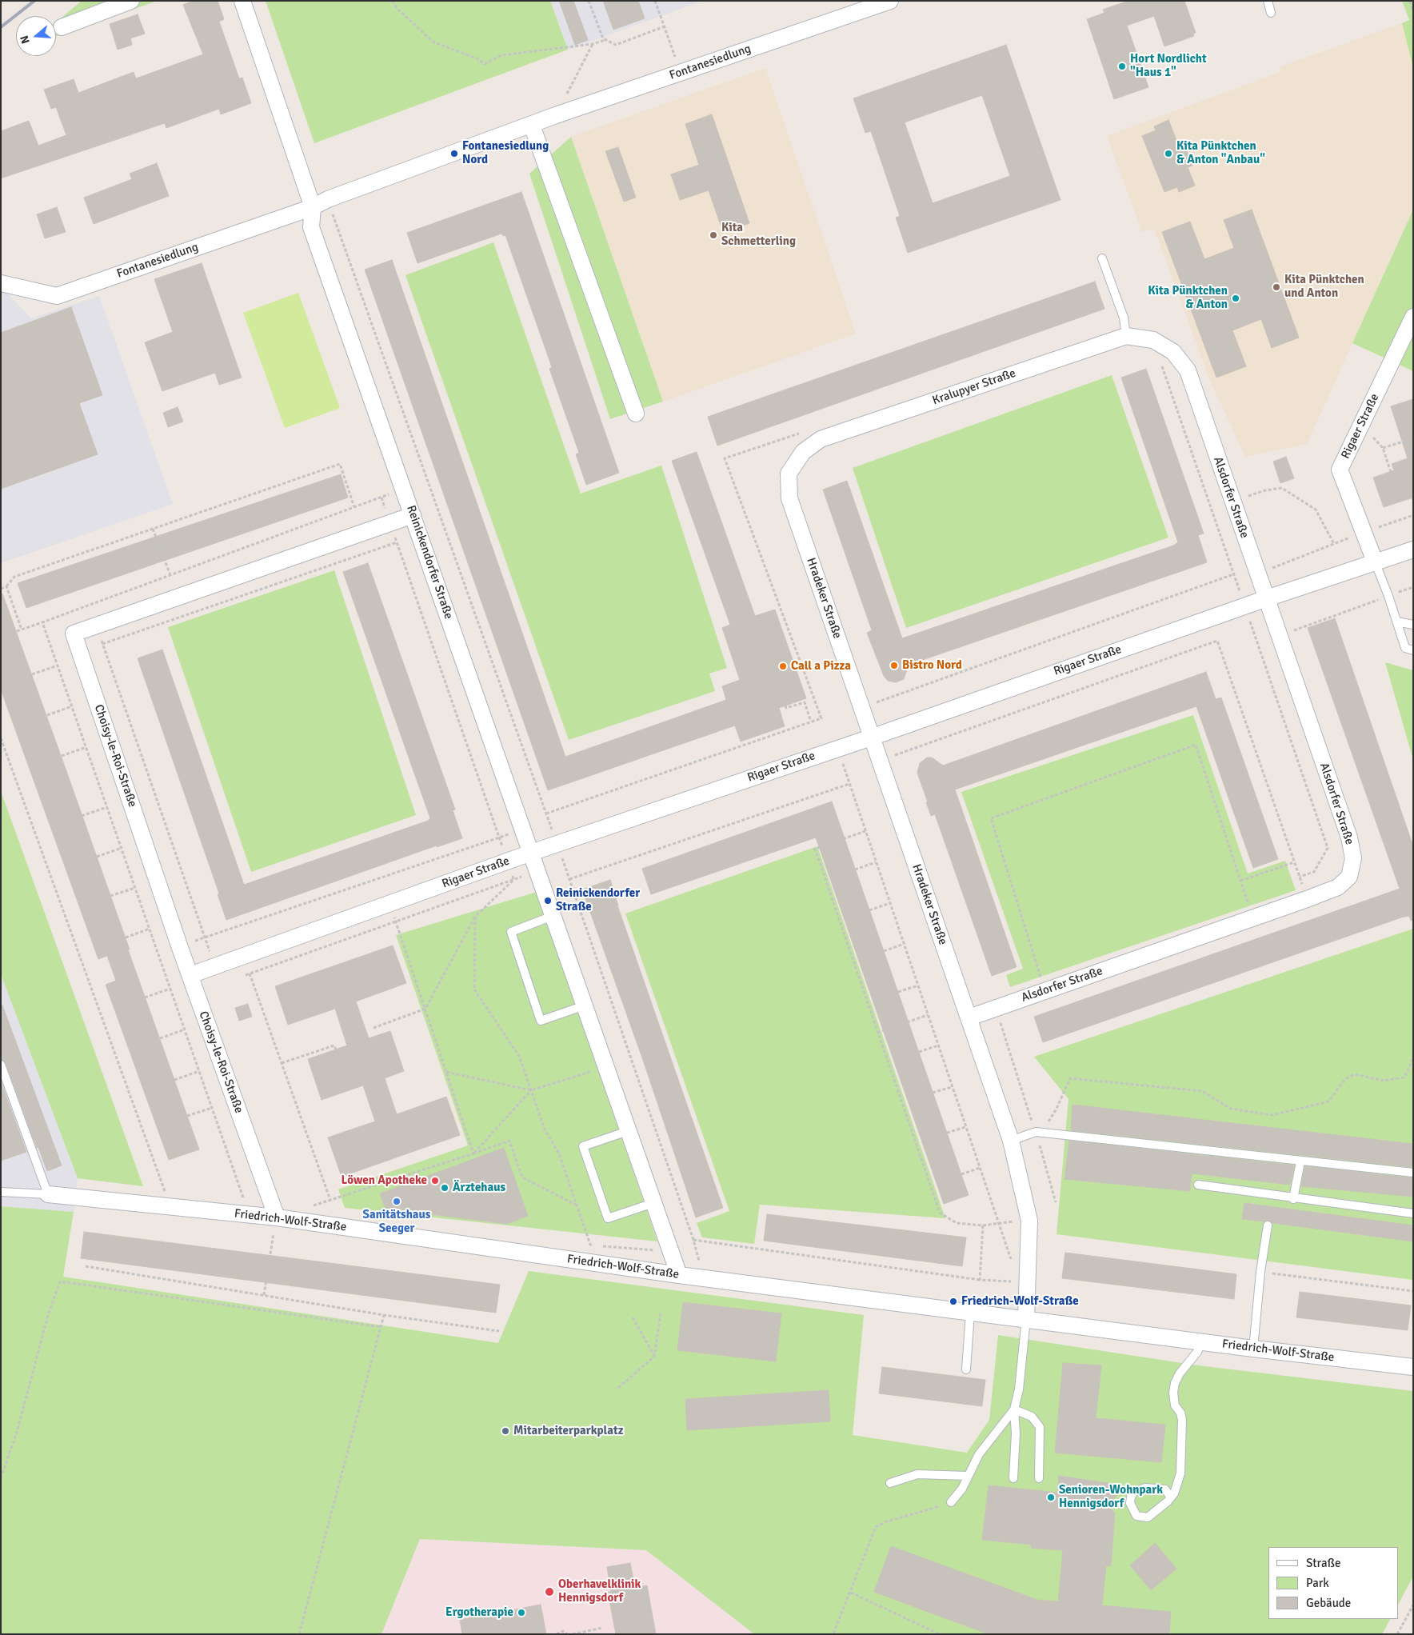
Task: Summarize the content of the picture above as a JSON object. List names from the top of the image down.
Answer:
{
  "streets": {
    "street": [
      "Fontanesiedlung",
      "Kralupyer Straße",
      "Rigaer Straße",
      "Alsdorfer Straße",
      "Reinickendorfer Straße",
      "Hradeker Straße",
      "Choisy-le-Roi-Straße",
      "Friedrich-Wolf-Straße"
    ]
  },
  "crossings": [
    ["Fontanesiedlung", "Reinickendorfer Straße"],
    ["Kralupyer Straße", "Alsdorfer Straße"],
    ["Kralupyer Straße", "Hradeker Straße"],
    ["Rigaer Straße", "Alsdorfer Straße"],
    ["Rigaer Straße", "Reinickendorfer Straße"],
    ["Rigaer Straße", "Hradeker Straße"],
    ["Rigaer Straße", "Choisy-le-Roi-Straße"],
    ["Alsdorfer Straße", "Hradeker Straße"],
    ["Reinickendorfer Straße", "Choisy-le-Roi-Straße"],
    ["Reinickendorfer Straße", "Friedrich-Wolf-Straße"],
    ["Hradeker Straße", "Friedrich-Wolf-Straße"],
    ["Choisy-le-Roi-Straße", "Friedrich-Wolf-Straße"]
  ],
  "places": [
    "Hort Nordlicht \"Haus 1\"",
    "Fontanesiedlung Nord",
    "Kita Pünktchen & Anton \"Anbau\"",
    "Kita Schmetterling",
    "Kita Pünktchen und Anton",
    "Kita Pünktchen & Anton",
    "Bistro Nord",
    "Call a Pizza",
    "Reinickendorfer Straße",
    "Löwen Apotheke",
    "Ärztehaus",
    "Sanitätshaus Seeger",
    "Friedrich-Wolf-Straße",
    "Mitarbeiterparkplatz",
    "Senioren-Wohnpark Hennigsdorf",
    "Oberhavelklinik Hennigsdorf",
    "Ergotherapie"
  ],
  "legend": ["Straße", "Park", "Gebäude"],
  "north": "left"
}
